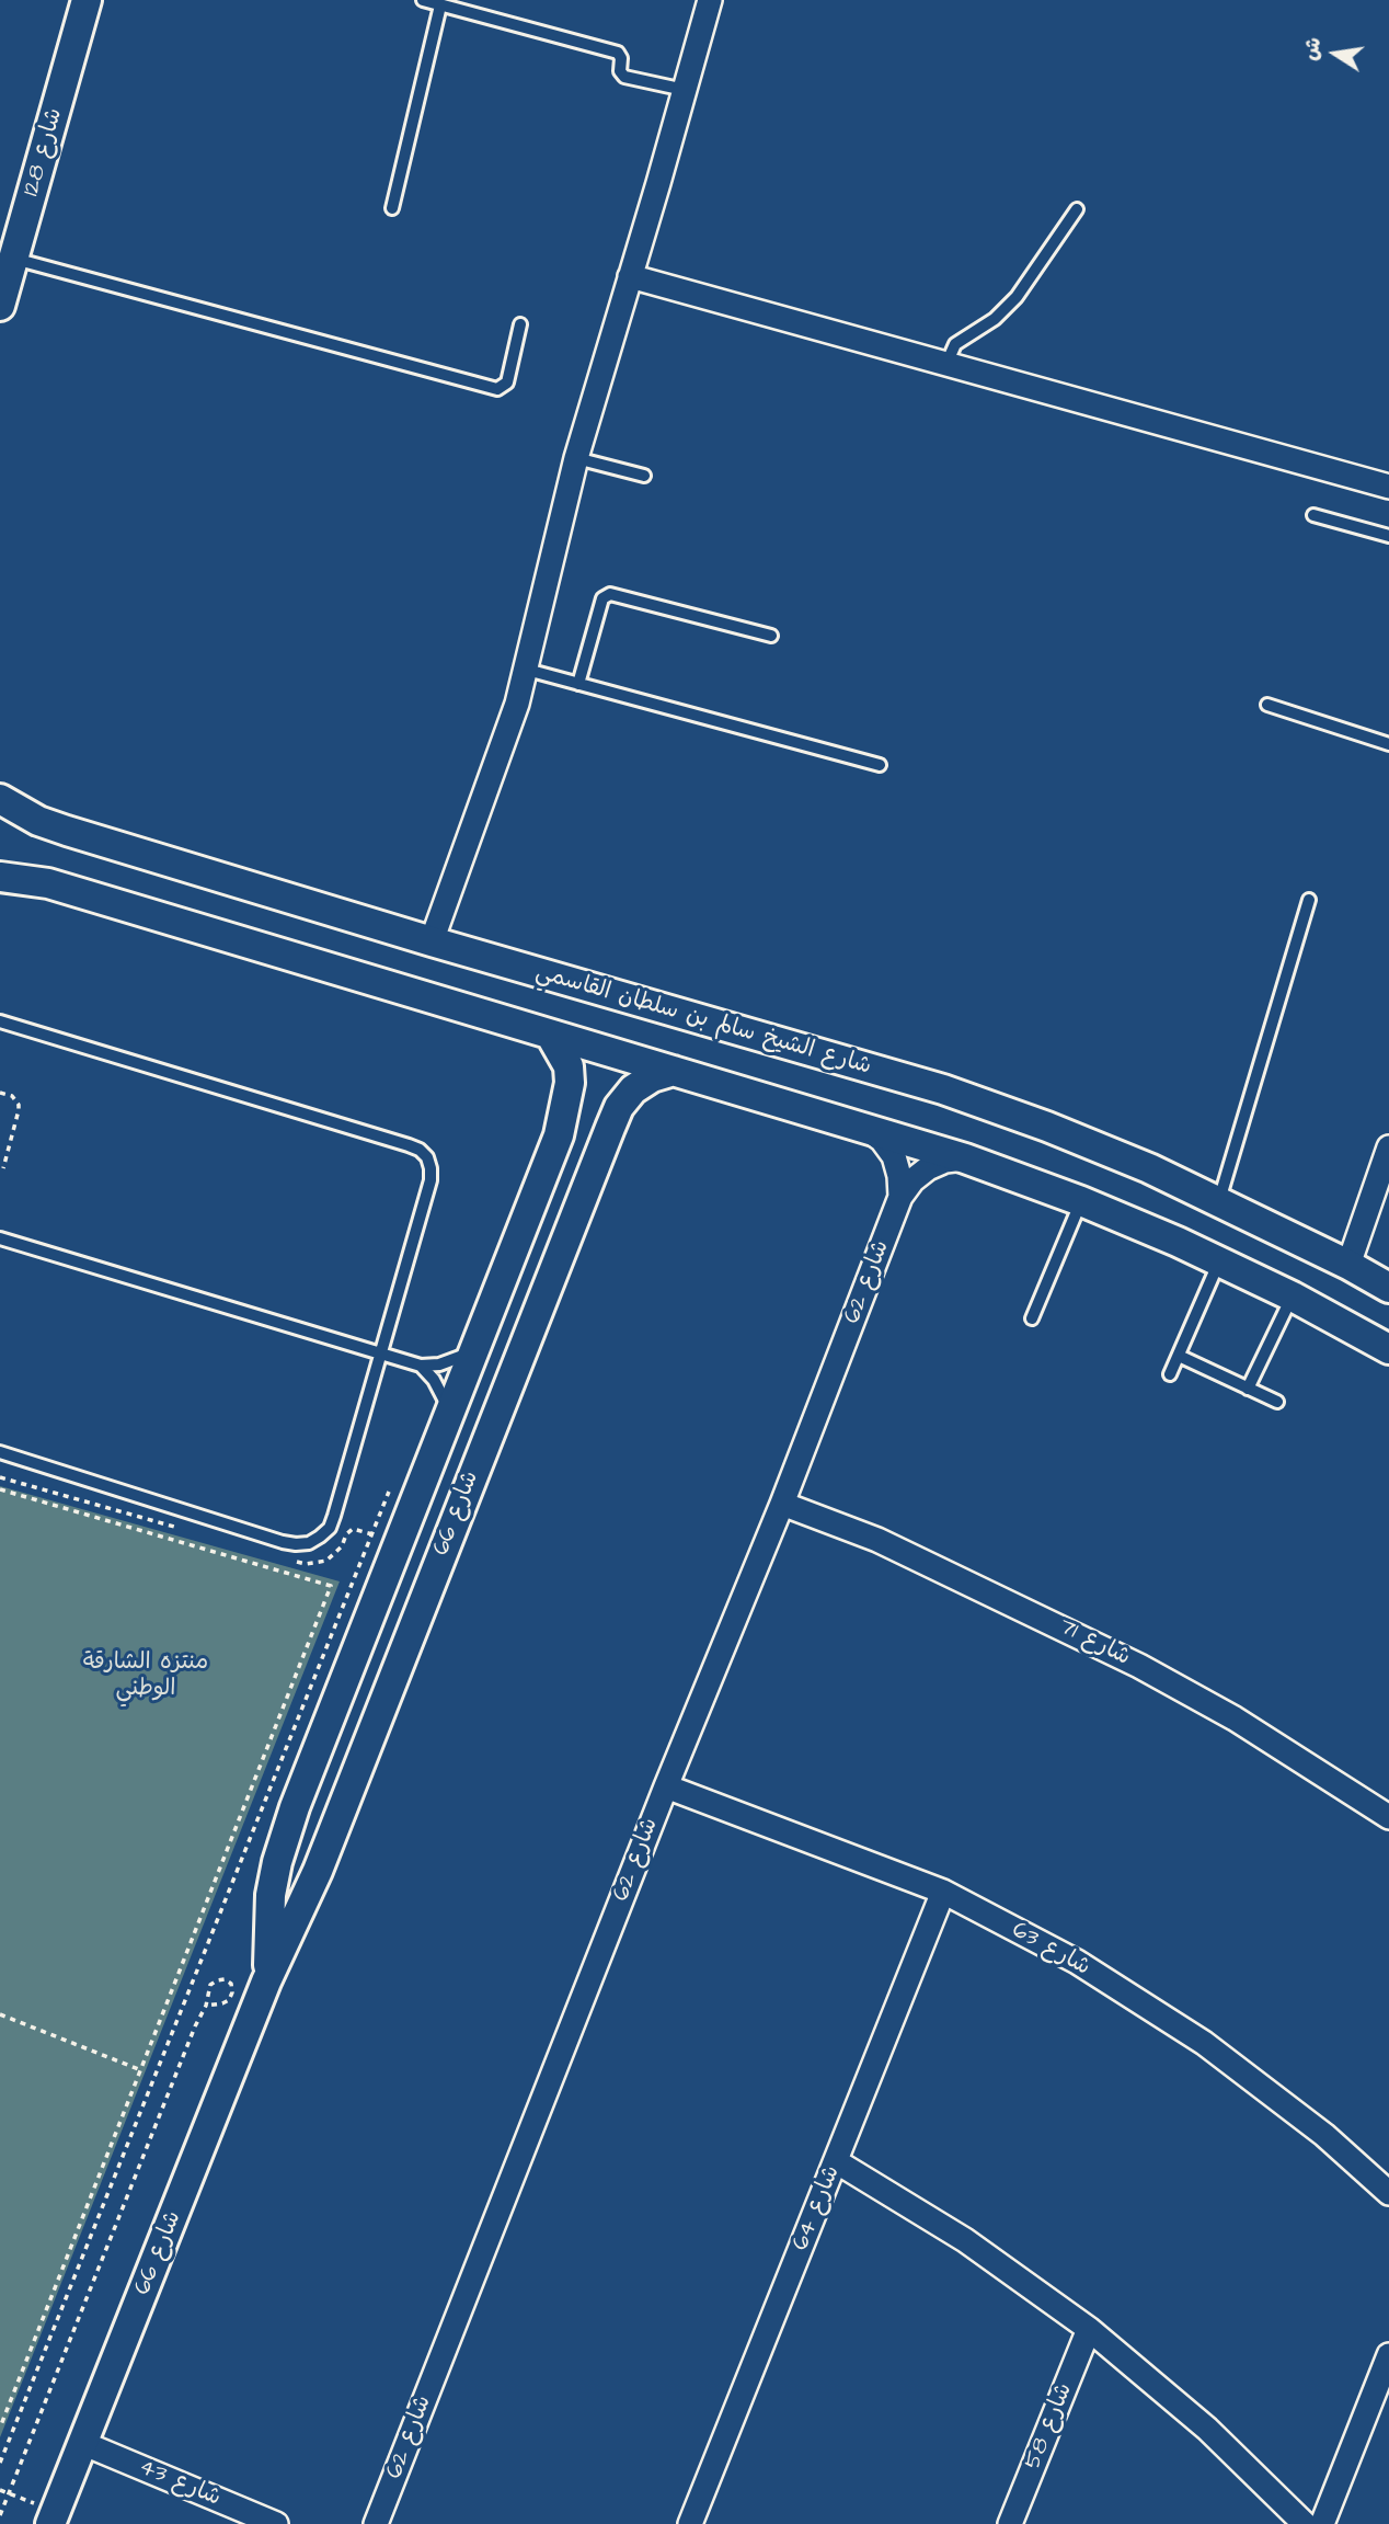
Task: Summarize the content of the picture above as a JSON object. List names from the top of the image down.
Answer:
{
  "streets": {
    "street": [
      "شارع 128",
      "شارع الشيخ سالم بن سلطان القاسمي",
      "شارع 62",
      "شارع 66",
      "شارع 71",
      "شارع 63",
      "شارع 64",
      "شارع 58",
      "شارع 43"
    ]
  },
  "crossings": [
    ["شارع 62", "شارع 71"],
    ["شارع 62", "شارع 63"],
    ["شارع 66", "شارع 43"],
    ["شارع 63", "شارع 64"]
  ],
  "parks": ["منتزه الشارقة الوطني"],
  "north": "left"
}
